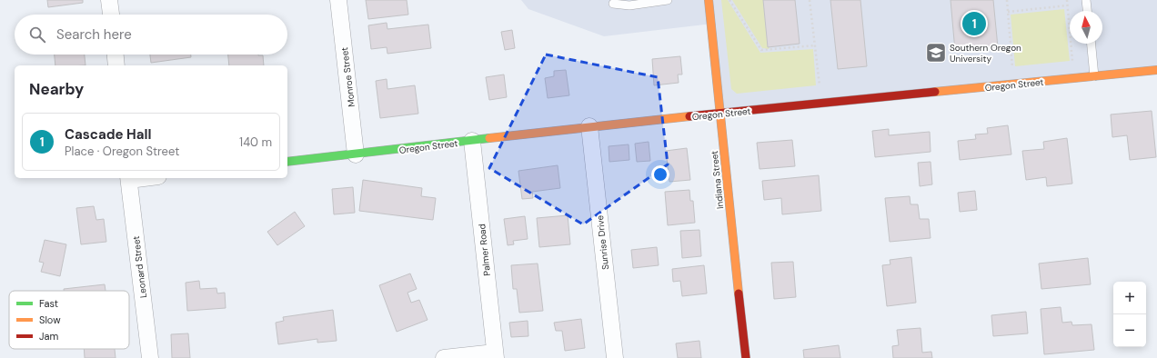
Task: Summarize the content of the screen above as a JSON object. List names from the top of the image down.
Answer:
{
  "streets": {
    "street": [
      "Monroe Street",
      "Oregon Street",
      "Indiana Street",
      "Sunrise Drive",
      "Palmer Road",
      "Leonard Street"
    ]
  },
  "crossings": [
    ["Monroe Street", "Oregon Street"],
    ["Oregon Street", "Indiana Street"],
    ["Oregon Street", "Sunrise Drive"],
    ["Oregon Street", "Palmer Road"]
  ],
  "places": {
    "school or university": ["Southern Oregon University"]
  },
  "legend": ["Fast", "Slow", "Jam"],
  "north": "top",
  "page": {
    "pins": "1",
    "search": "Search here",
    "heading": "Nearby",
    "list": [
      {
        "mark": "1",
        "name": "Cascade Hall",
        "note": "Place · Oregon Street",
        "value": "140 m"
      }
    ],
    "map_buttons": ["+", "−"]
  }
}
